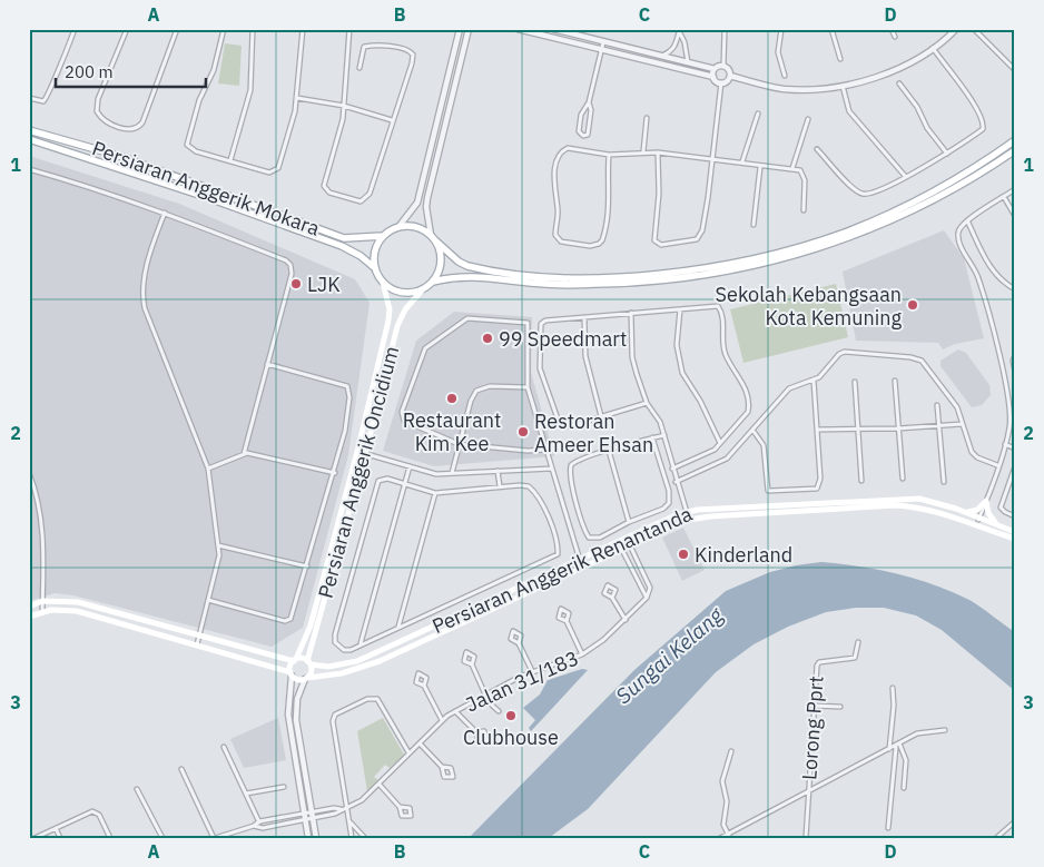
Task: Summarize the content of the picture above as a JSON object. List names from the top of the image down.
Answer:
{
  "streets": {
    "main road": ["Persiaran Anggerik Mokara", "Persiaran Anggerik Oncidium", "Persiaran Anggerik Renantanda"],
    "street": ["Jalan 31/183", "Lorong Pprt"]
  },
  "crossings": [
    ["Persiaran Anggerik Mokara", "Persiaran Anggerik Oncidium"],
    ["Persiaran Anggerik Oncidium", "Persiaran Anggerik Renantanda"]
  ],
  "water": ["Sungai Kelang"],
  "places": [
    "LJK",
    "Sekolah Kebangsaan Kota Kemuning",
    "99 Speedmart",
    "Restaurant Kim Kee",
    "Restoran Ameer Ehsan",
    "Kinderland",
    "Clubhouse"
  ],
  "scale_bar": "200 m",
  "grid": {
    "columns": [
      "A",
      "B",
      "C",
      "D"
    ],
    "rows": ["1", "2", "3"]
  }
}
